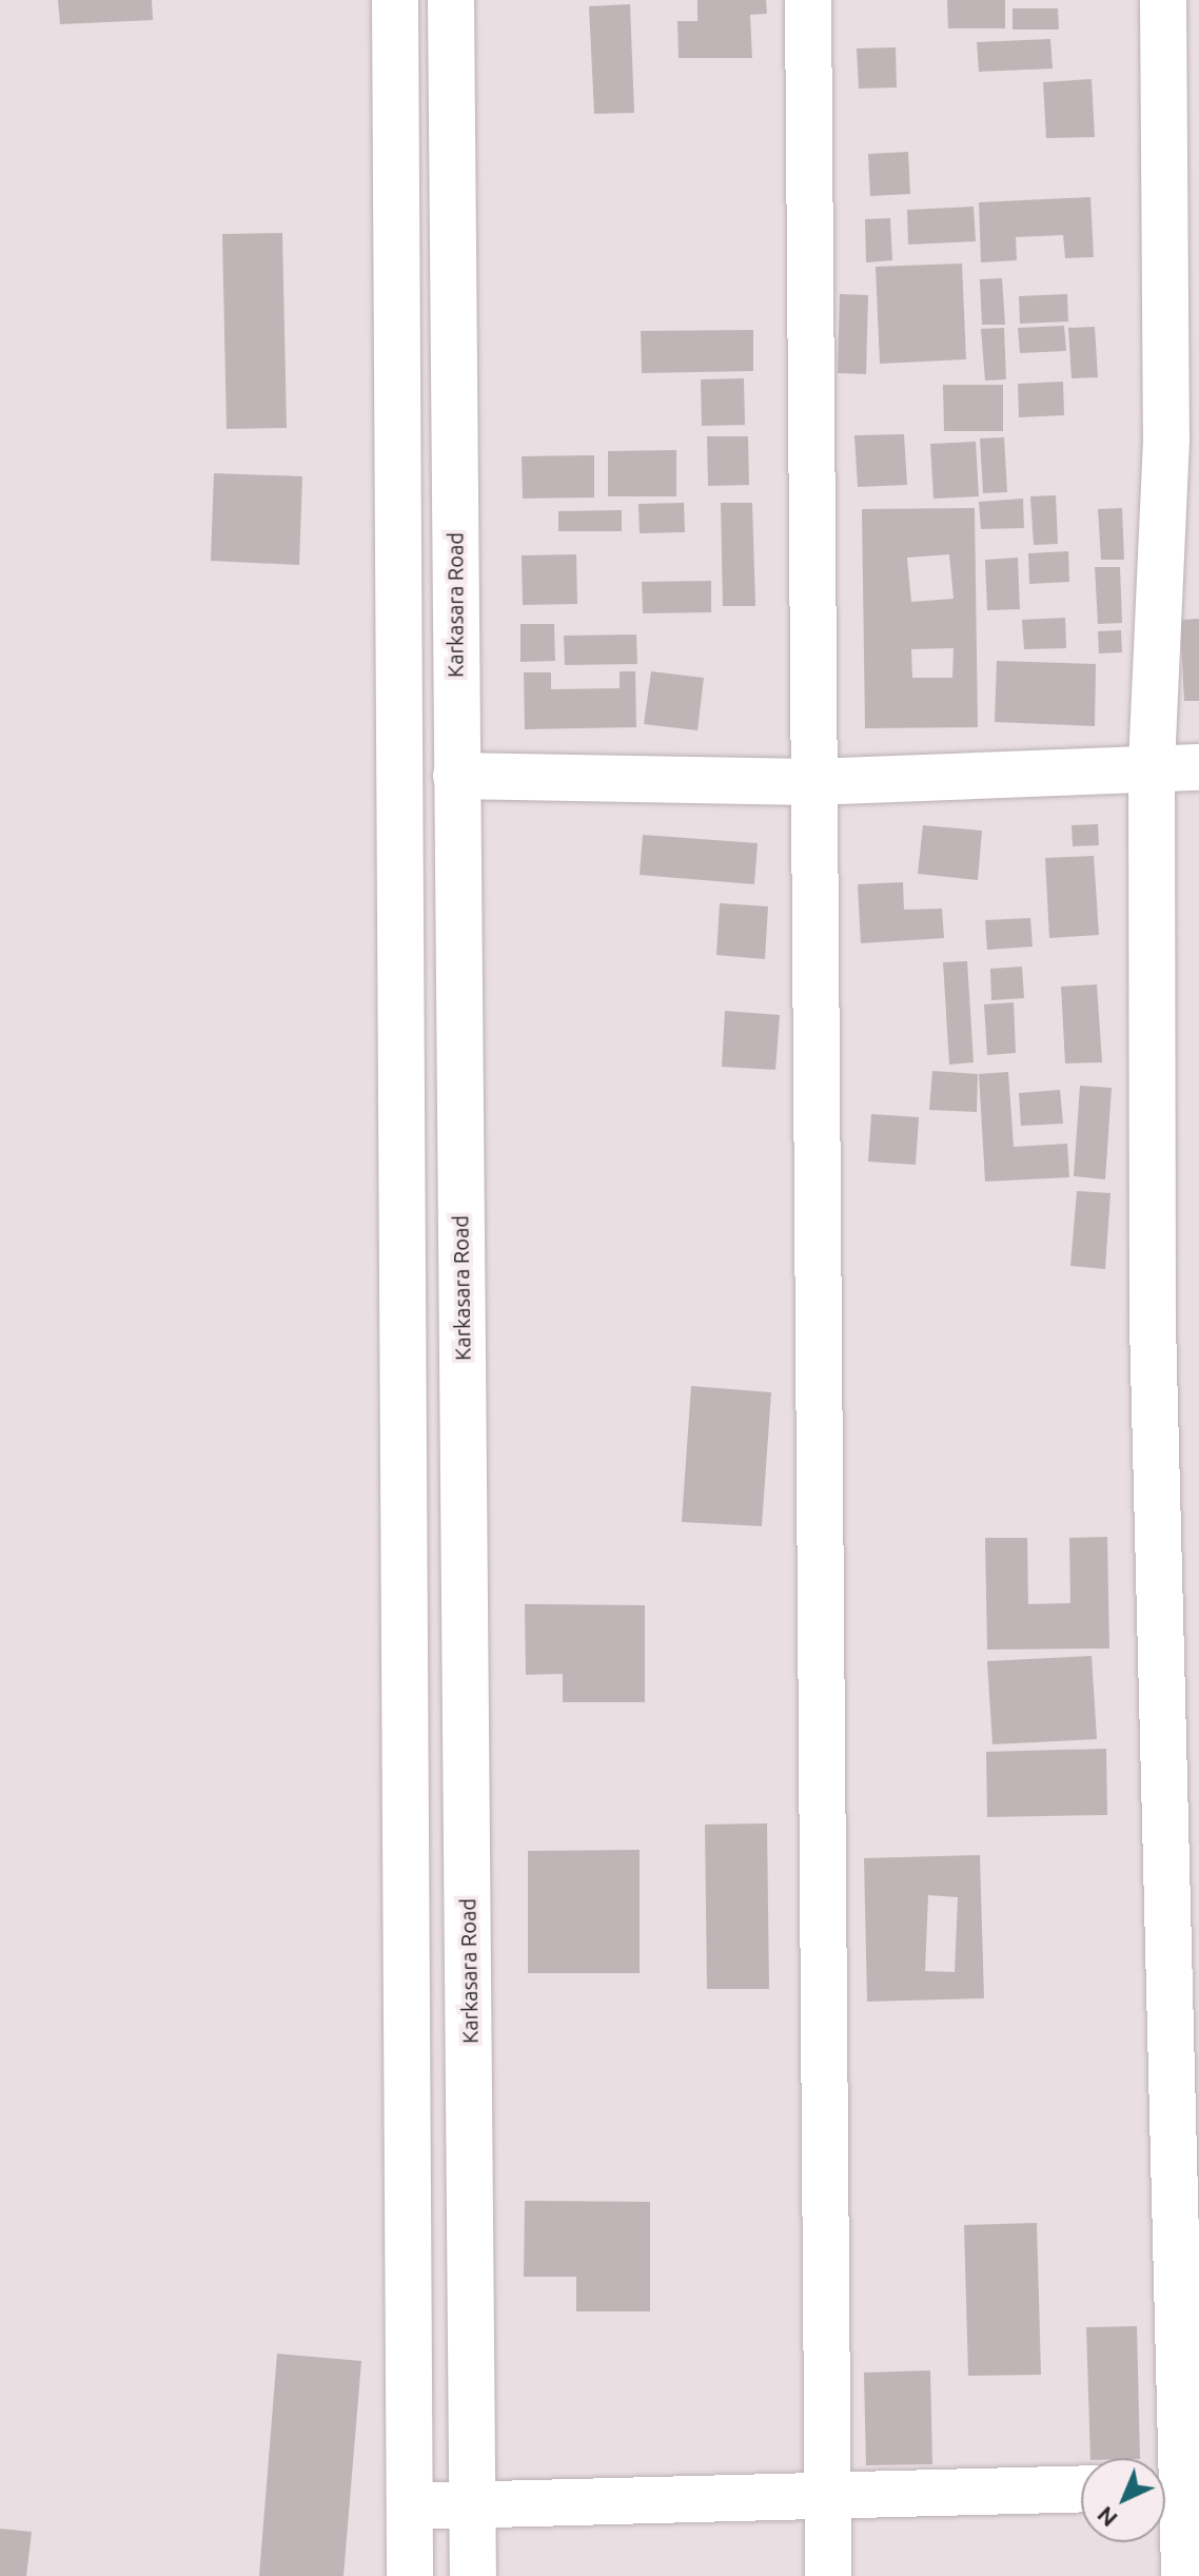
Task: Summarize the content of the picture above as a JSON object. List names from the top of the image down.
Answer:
{
  "streets": {
    "street": ["Karkasara Road"]
  },
  "north": "bottom left"
}
